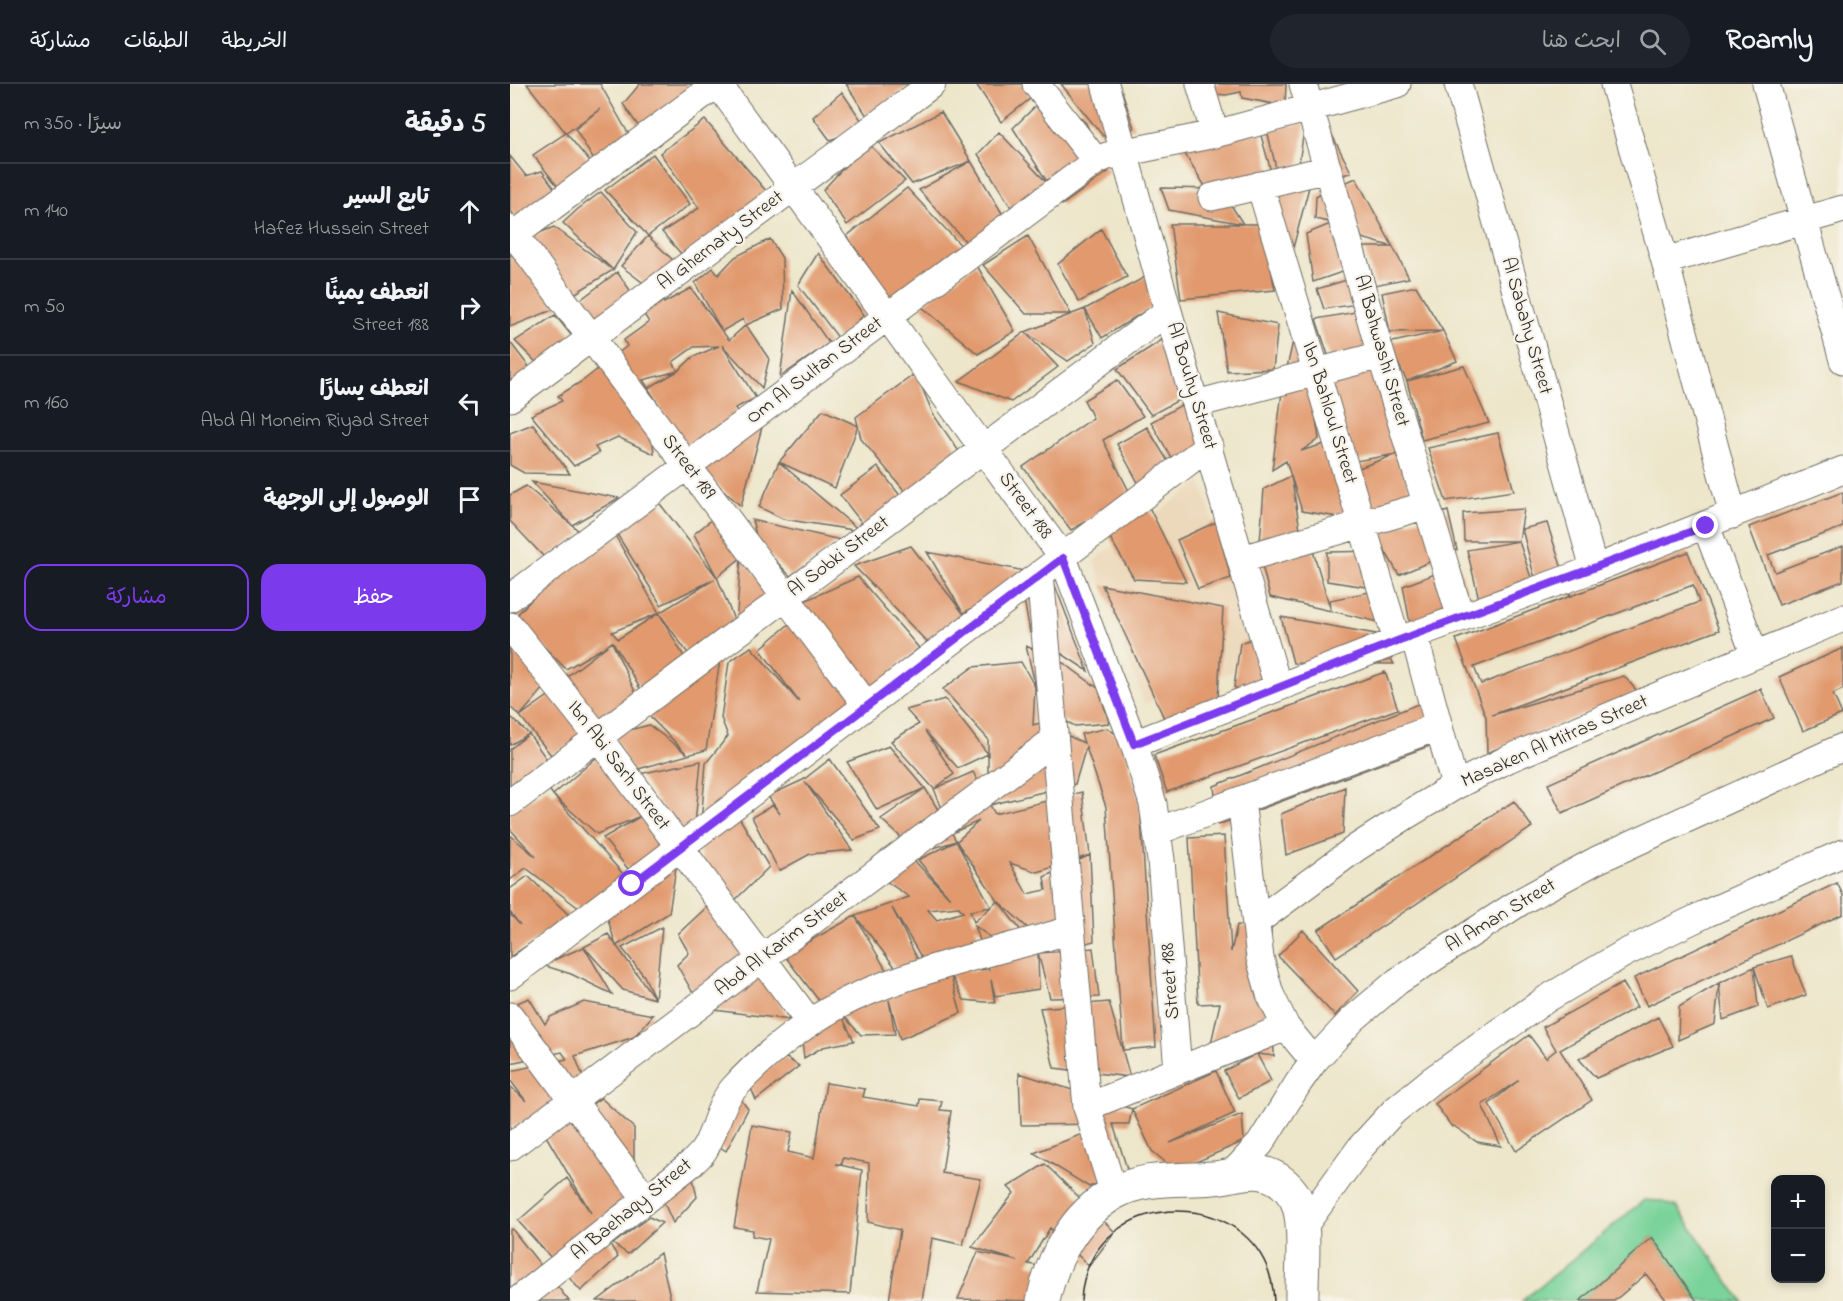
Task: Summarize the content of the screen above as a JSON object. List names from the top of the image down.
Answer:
{
  "streets": {
    "street": [
      "Al Ghernaty Street",
      "Al Sabahy Street",
      "Al Bahwashi Street",
      "Om Al Sultan Street",
      "Al Bouhy Street",
      "Ibn Bahloul Street",
      "Street 189",
      "Street 188",
      "Al Sobki Street",
      "Masaken Al Mitras Street",
      "Ibn Abi Sarh Street",
      "Al Aman Street",
      "Abd Al Karim Street",
      "Al Baehaqy Street"
    ]
  },
  "crossings": [
    ["Al Ghernaty Street", "Street 189"],
    ["Al Ghernaty Street", "Street 188"],
    ["Al Bahwashi Street", "Om Al Sultan Street"],
    ["Om Al Sultan Street", "Al Bouhy Street"],
    ["Om Al Sultan Street", "Street 189"],
    ["Om Al Sultan Street", "Street 188"],
    ["Al Bouhy Street", "Al Sobki Street"],
    ["Ibn Bahloul Street", "Masaken Al Mitras Street"],
    ["Street 189", "Al Sobki Street"],
    ["Street 188", "Al Sobki Street"],
    ["Al Sobki Street", "Ibn Abi Sarh Street"],
    ["Ibn Abi Sarh Street", "Abd Al Karim Street"],
    ["Ibn Abi Sarh Street", "Al Baehaqy Street"]
  ],
  "page": {
    "header": "Roamly",
    "search": "ابحث هنا",
    "nav": ["الخريطة", "الطبقات", "مشاركة"],
    "heading": ["5 دقيقة", "سيرًا · 350 m"],
    "list": [
      ["تابع السير", "Hafez Hussein Street", "140 m"],
      ["انعطف يمينًا", "Street 188", "50 m"],
      ["انعطف يسارًا", "Abd Al Moneim Riyad Street", "160 m"],
      "الوصول إلى الوجهة"
    ],
    "buttons": ["حفظ", "مشاركة"],
    "map_buttons": ["+", "−"]
  }
}
